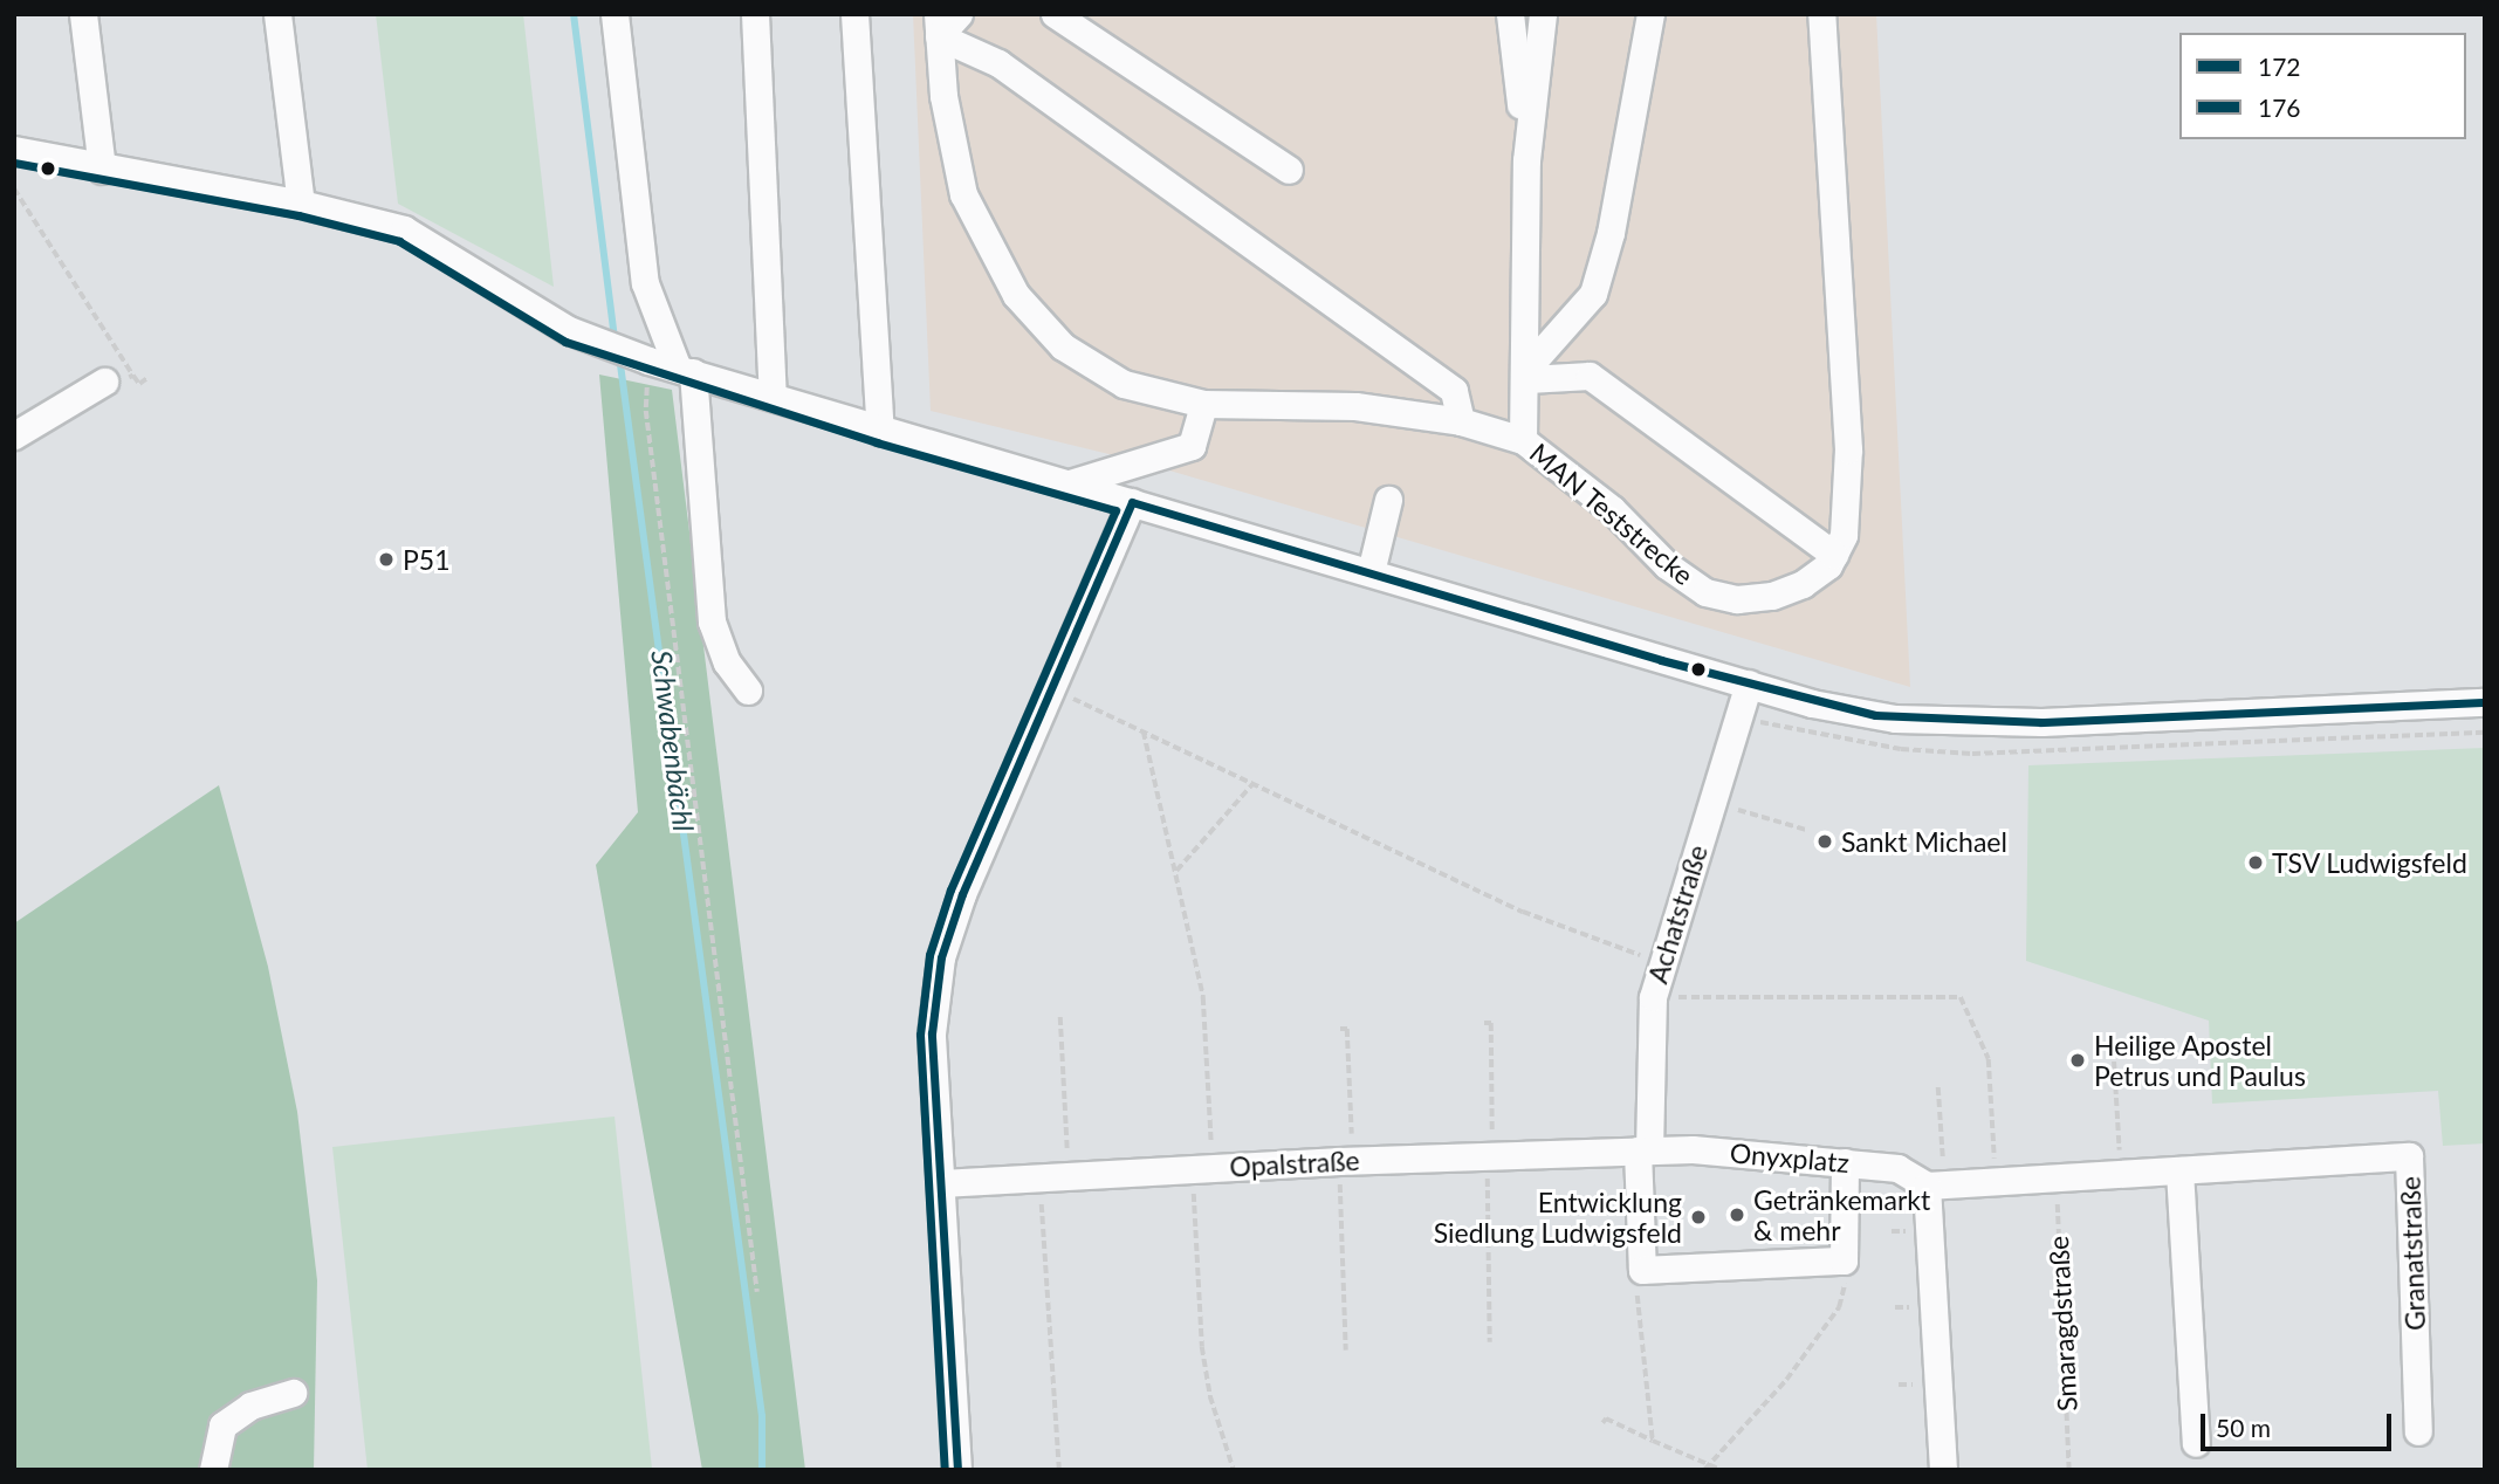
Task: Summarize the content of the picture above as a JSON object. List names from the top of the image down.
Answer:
{
  "streets": {
    "street": [
      "MAN Teststrecke",
      "Achatstraße",
      "Onyxplatz",
      "Opalstraße",
      "Granatstraße"
    ],
    "path": ["Smaragdstraße"]
  },
  "crossings": [
    ["Achatstraße", "Onyxplatz"],
    ["Achatstraße", "Opalstraße"],
    ["Onyxplatz", "Opalstraße"],
    ["Onyxplatz", "Granatstraße"],
    ["Granatstraße", "Smaragdstraße"]
  ],
  "water": ["Schwabenbächl"],
  "places": [
    "P51",
    "Sankt Michael",
    "TSV Ludwigsfeld",
    "Heilige Apostel Petrus und Paulus",
    "Getränkemarkt & mehr",
    "Entwicklung Siedlung Ludwigsfeld"
  ],
  "lines": ["transit line 176", "transit line 172"],
  "legend": ["172", "176"],
  "scale_bar": "50 m"
}
